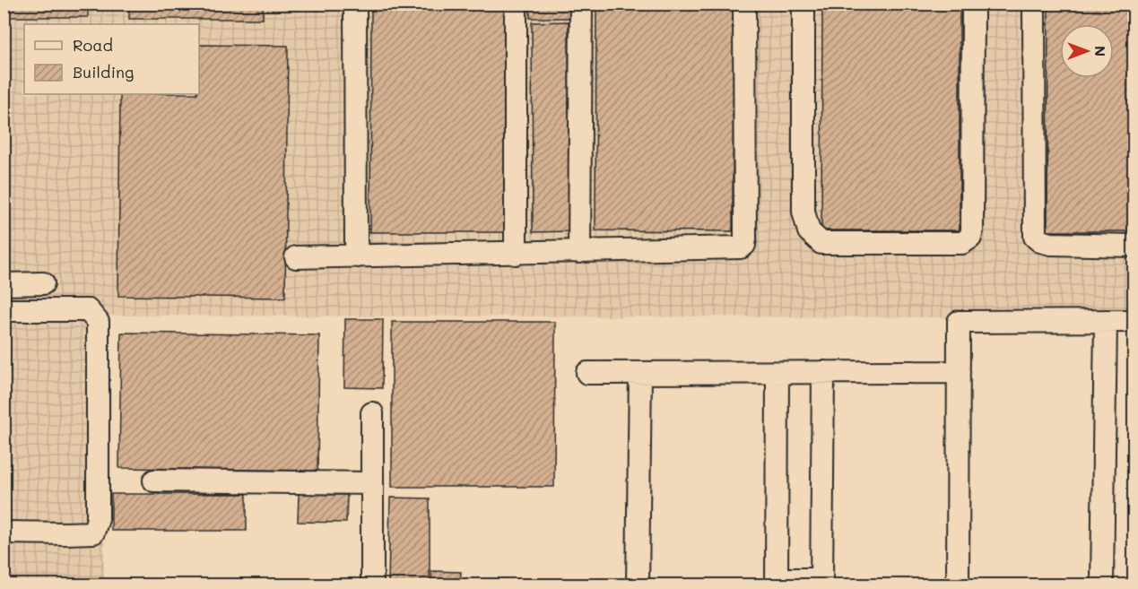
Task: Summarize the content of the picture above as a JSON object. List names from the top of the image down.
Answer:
{
  "legend": ["Road", "Building"],
  "north": "right"
}
